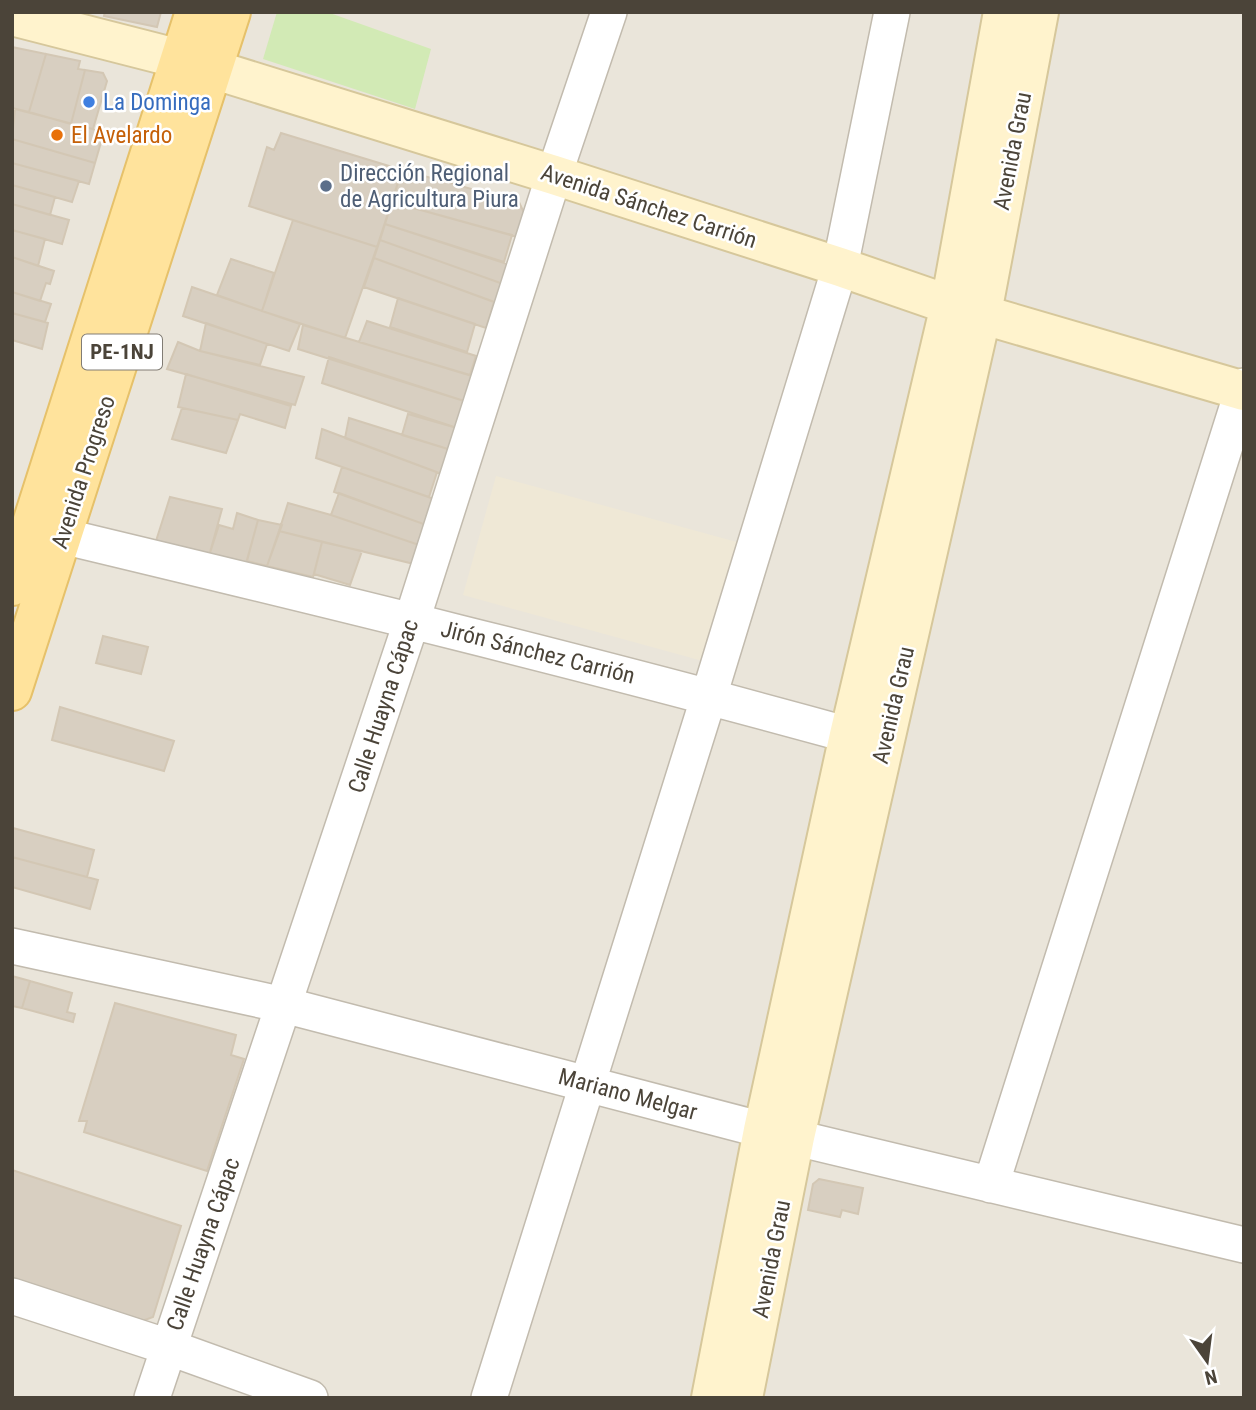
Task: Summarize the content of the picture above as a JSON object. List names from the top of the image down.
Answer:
{
  "streets": {
    "main road": ["PE-1NJ", "Avenida Progreso"],
    "street": [
      "Avenida Grau",
      "Avenida Sánchez Carrión",
      "Jirón Sánchez Carrión",
      "Calle Huayna Cápac",
      "Mariano Melgar"
    ]
  },
  "crossings": [
    ["Avenida Grau", "Avenida Sánchez Carrión"],
    ["Avenida Grau", "Jirón Sánchez Carrión"],
    ["Avenida Grau", "Mariano Melgar"],
    ["Avenida Sánchez Carrión", "Avenida Progreso"],
    ["Avenida Sánchez Carrión", "Calle Huayna Cápac"],
    ["Avenida Progreso", "Jirón Sánchez Carrión"],
    ["Jirón Sánchez Carrión", "Calle Huayna Cápac"],
    ["Calle Huayna Cápac", "Mariano Melgar"]
  ],
  "places": ["La Dominga", "El Avelardo", "Dirección Regional de Agricultura Piura"],
  "north": "bottom"
}
